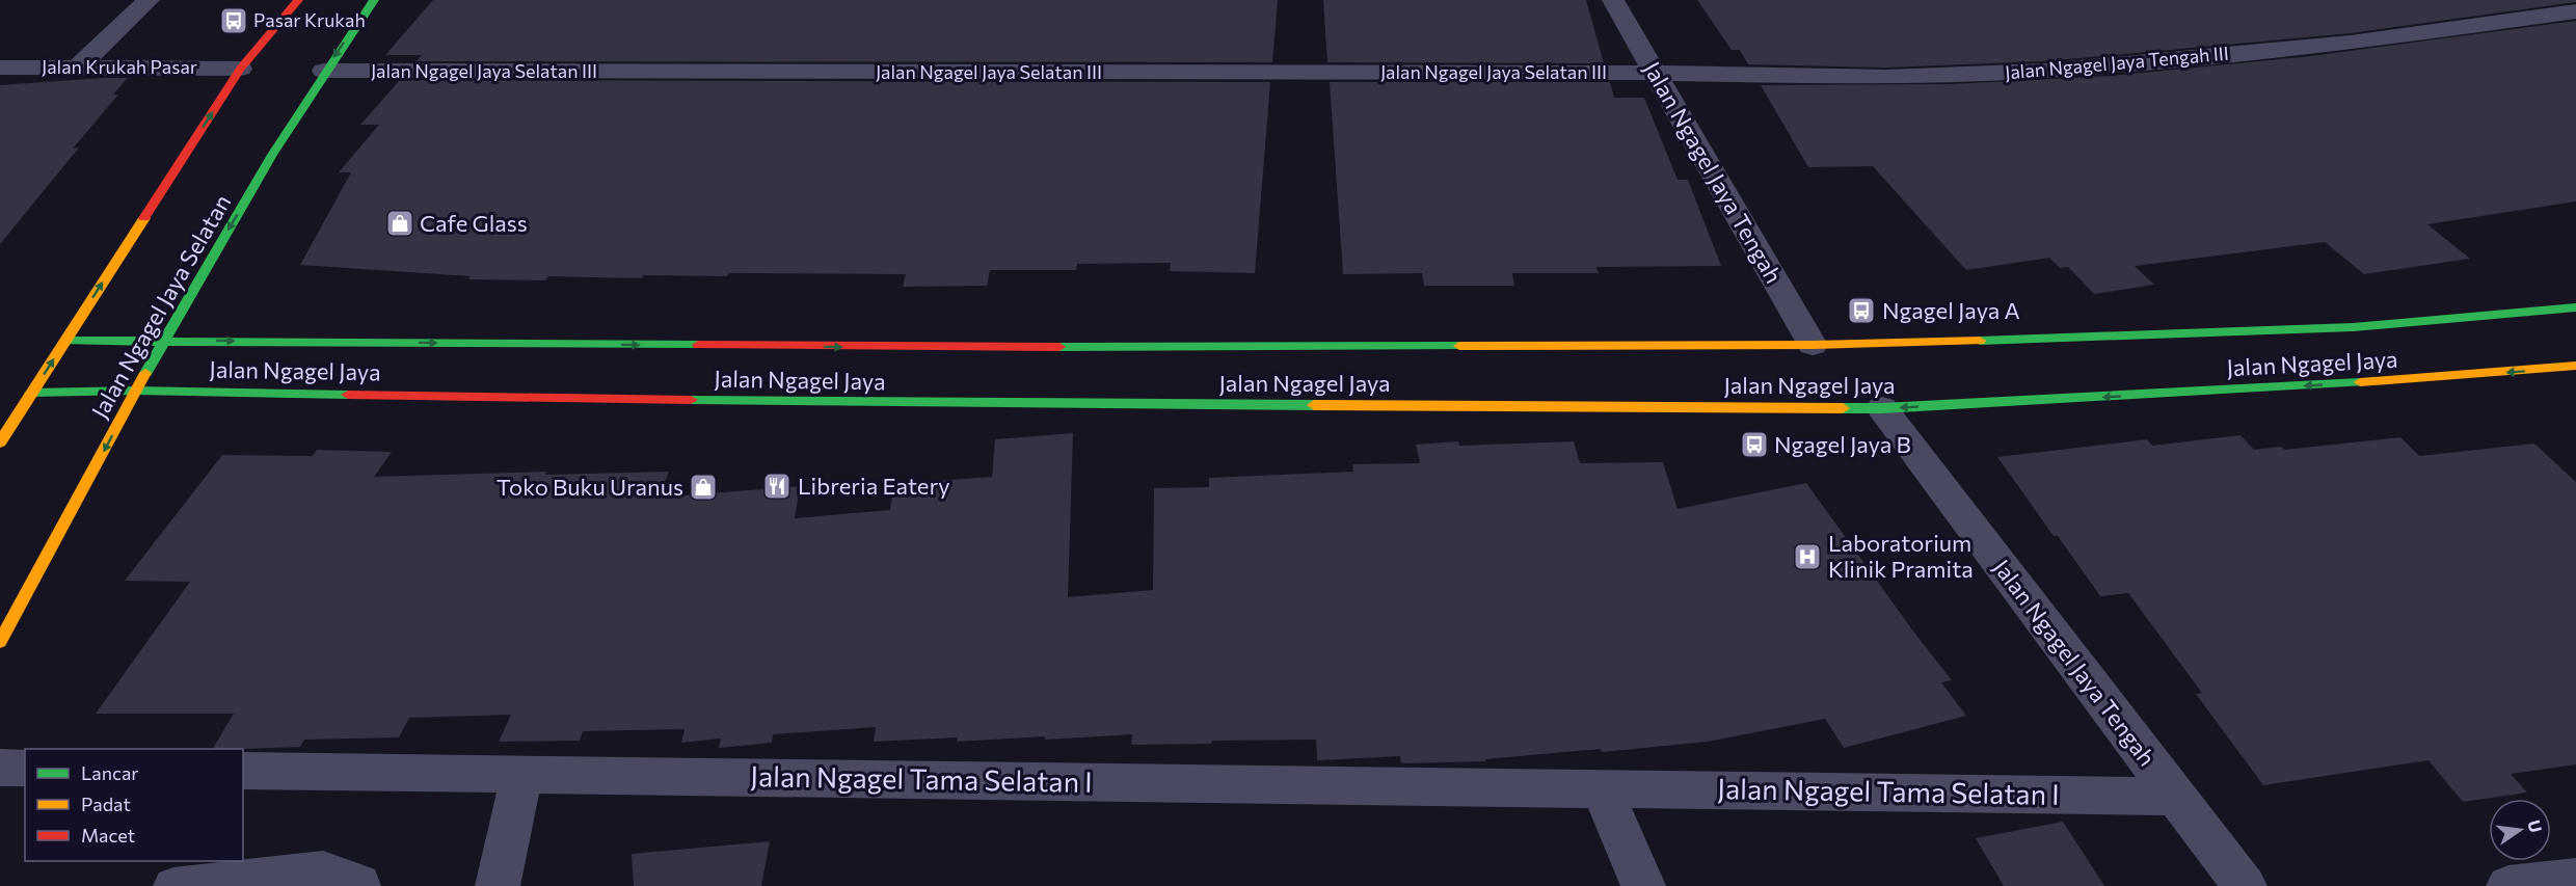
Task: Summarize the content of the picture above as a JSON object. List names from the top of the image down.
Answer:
{
  "streets": {
    "main road": ["Jalan Ngagel Jaya Selatan", "Jalan Ngagel Jaya"],
    "street": [
      "Jalan Ngagel Jaya Tengah III",
      "Jalan Krukah Pasar",
      "Jalan Ngagel Jaya Selatan III",
      "Jalan Ngagel Jaya Tengah",
      "Jalan Ngagel Tama Selatan I"
    ]
  },
  "crossings": [
    ["Jalan Ngagel Jaya Tengah III", "Jalan Ngagel Jaya Selatan III"],
    ["Jalan Ngagel Jaya Tengah III", "Jalan Ngagel Jaya Tengah"],
    ["Jalan Ngagel Jaya Selatan III", "Jalan Ngagel Jaya Tengah"],
    ["Jalan Ngagel Jaya Selatan III", "Jalan Ngagel Jaya Selatan"],
    ["Jalan Ngagel Jaya Tengah", "Jalan Ngagel Jaya"],
    ["Jalan Ngagel Jaya Tengah", "Jalan Ngagel Tama Selatan I"],
    ["Jalan Ngagel Jaya Selatan", "Jalan Ngagel Jaya"]
  ],
  "places": {
    "bus stop": ["Pasar Krukah", "Ngagel Jaya A", "Ngagel Jaya B"],
    "shop": ["Cafe Glass", "Toko Buku Uranus"],
    "restaurant": ["Libreria Eatery"],
    "hospital": ["Laboratorium Klinik Pramita"]
  },
  "legend": ["Lancar", "Padat", "Macet"],
  "north": "right"
}
